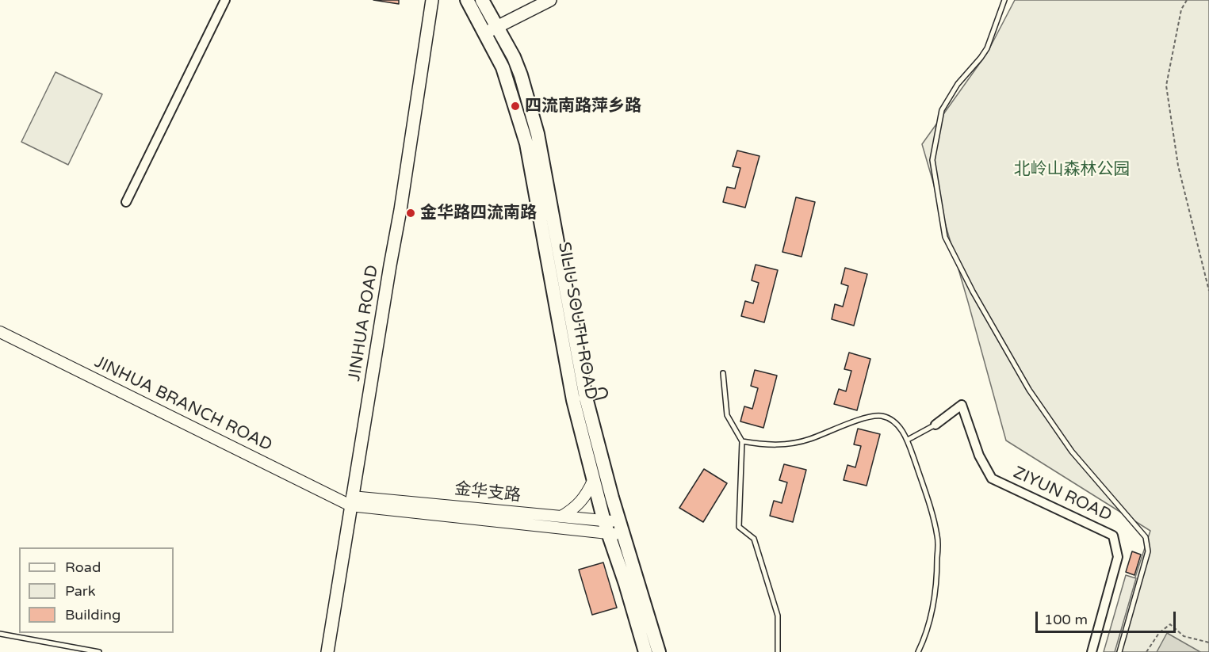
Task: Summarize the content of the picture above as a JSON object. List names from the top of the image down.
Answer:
{
  "streets": {
    "main road": ["SILIU SOUTH ROAD", "JINHUA ROAD"],
    "street": ["JINHUA BRANCH ROAD", "金华支路", "ZIYUN ROAD"]
  },
  "crossings": [
    ["SILIU SOUTH ROAD", "金华支路"],
    ["JINHUA ROAD", "JINHUA BRANCH ROAD"],
    ["JINHUA ROAD", "金华支路"],
    ["JINHUA BRANCH ROAD", "金华支路"]
  ],
  "parks": ["北岭山森林公园"],
  "places": ["四流南路萍乡路", "金华路四流南路"],
  "legend": ["Road", "Park", "Building"],
  "scale_bar": "100 m"
}
